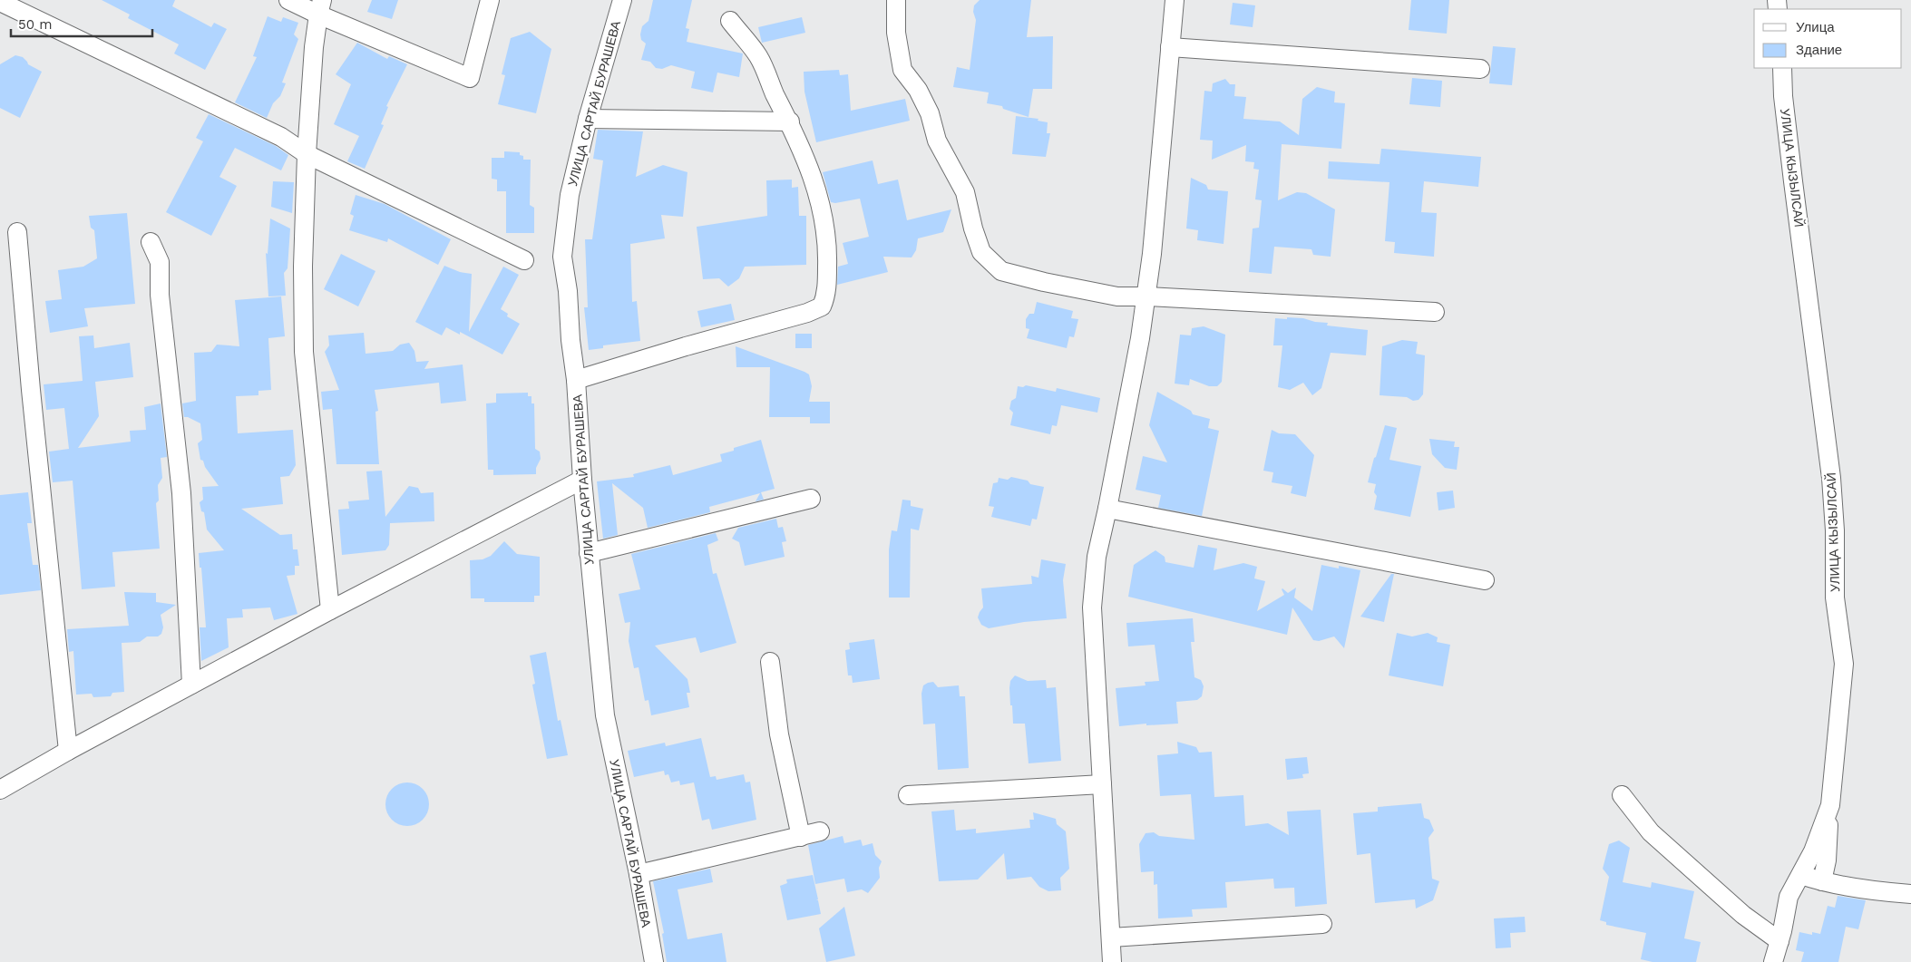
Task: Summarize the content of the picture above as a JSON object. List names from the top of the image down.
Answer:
{
  "streets": {
    "street": ["УЛИЦА САРТАЙ БУРАШЕВА", "УЛИЦА КЫЗЫЛСАЙ"]
  },
  "legend": ["Улица", "Здание"],
  "scale_bar": "50 m"
}
